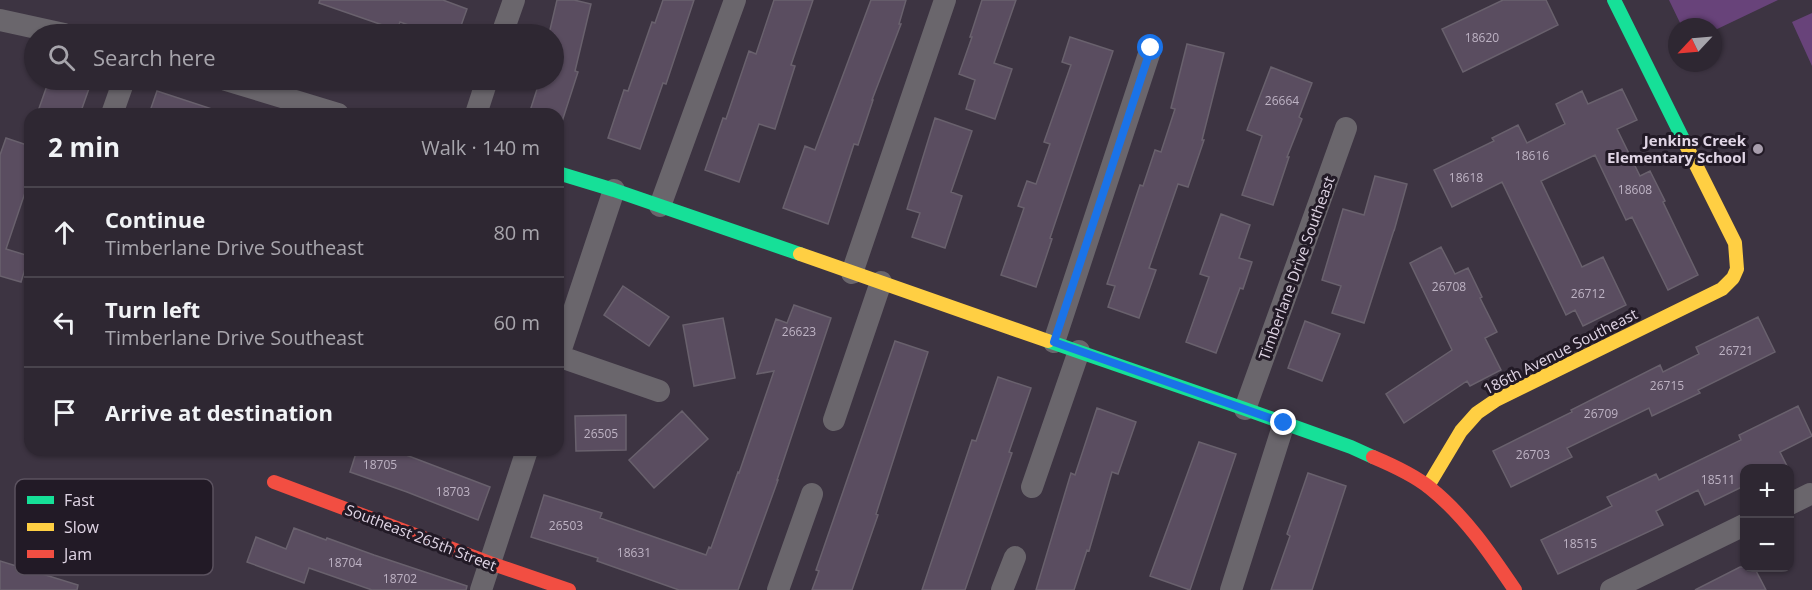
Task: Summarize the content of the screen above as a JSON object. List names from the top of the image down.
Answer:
{
  "streets": {
    "street": ["Timberlane Drive Southeast", "186th Avenue Southeast", "Southeast 265th Street"]
  },
  "places": ["Jenkins Creek Elementary School"],
  "house_numbers": [
    "18620",
    "26664",
    "18616",
    "18618",
    "18608",
    "26708",
    "26712",
    "26623",
    "26721",
    "26715",
    "26709",
    "26505",
    "26703",
    "18705",
    "18511",
    "18703",
    "26503",
    "18515",
    "18631",
    "18704",
    "18702"
  ],
  "legend": ["Fast", "Slow", "Jam"],
  "north": "bottom left",
  "page": {
    "search": "Search here",
    "heading": ["2 min", "Walk · 140 m"],
    "list": [
      ["Continue", "Timberlane Drive Southeast", "80 m"],
      ["Turn left", "Timberlane Drive Southeast", "60 m"],
      "Arrive at destination"
    ],
    "map_buttons": ["+", "−"]
  }
}
